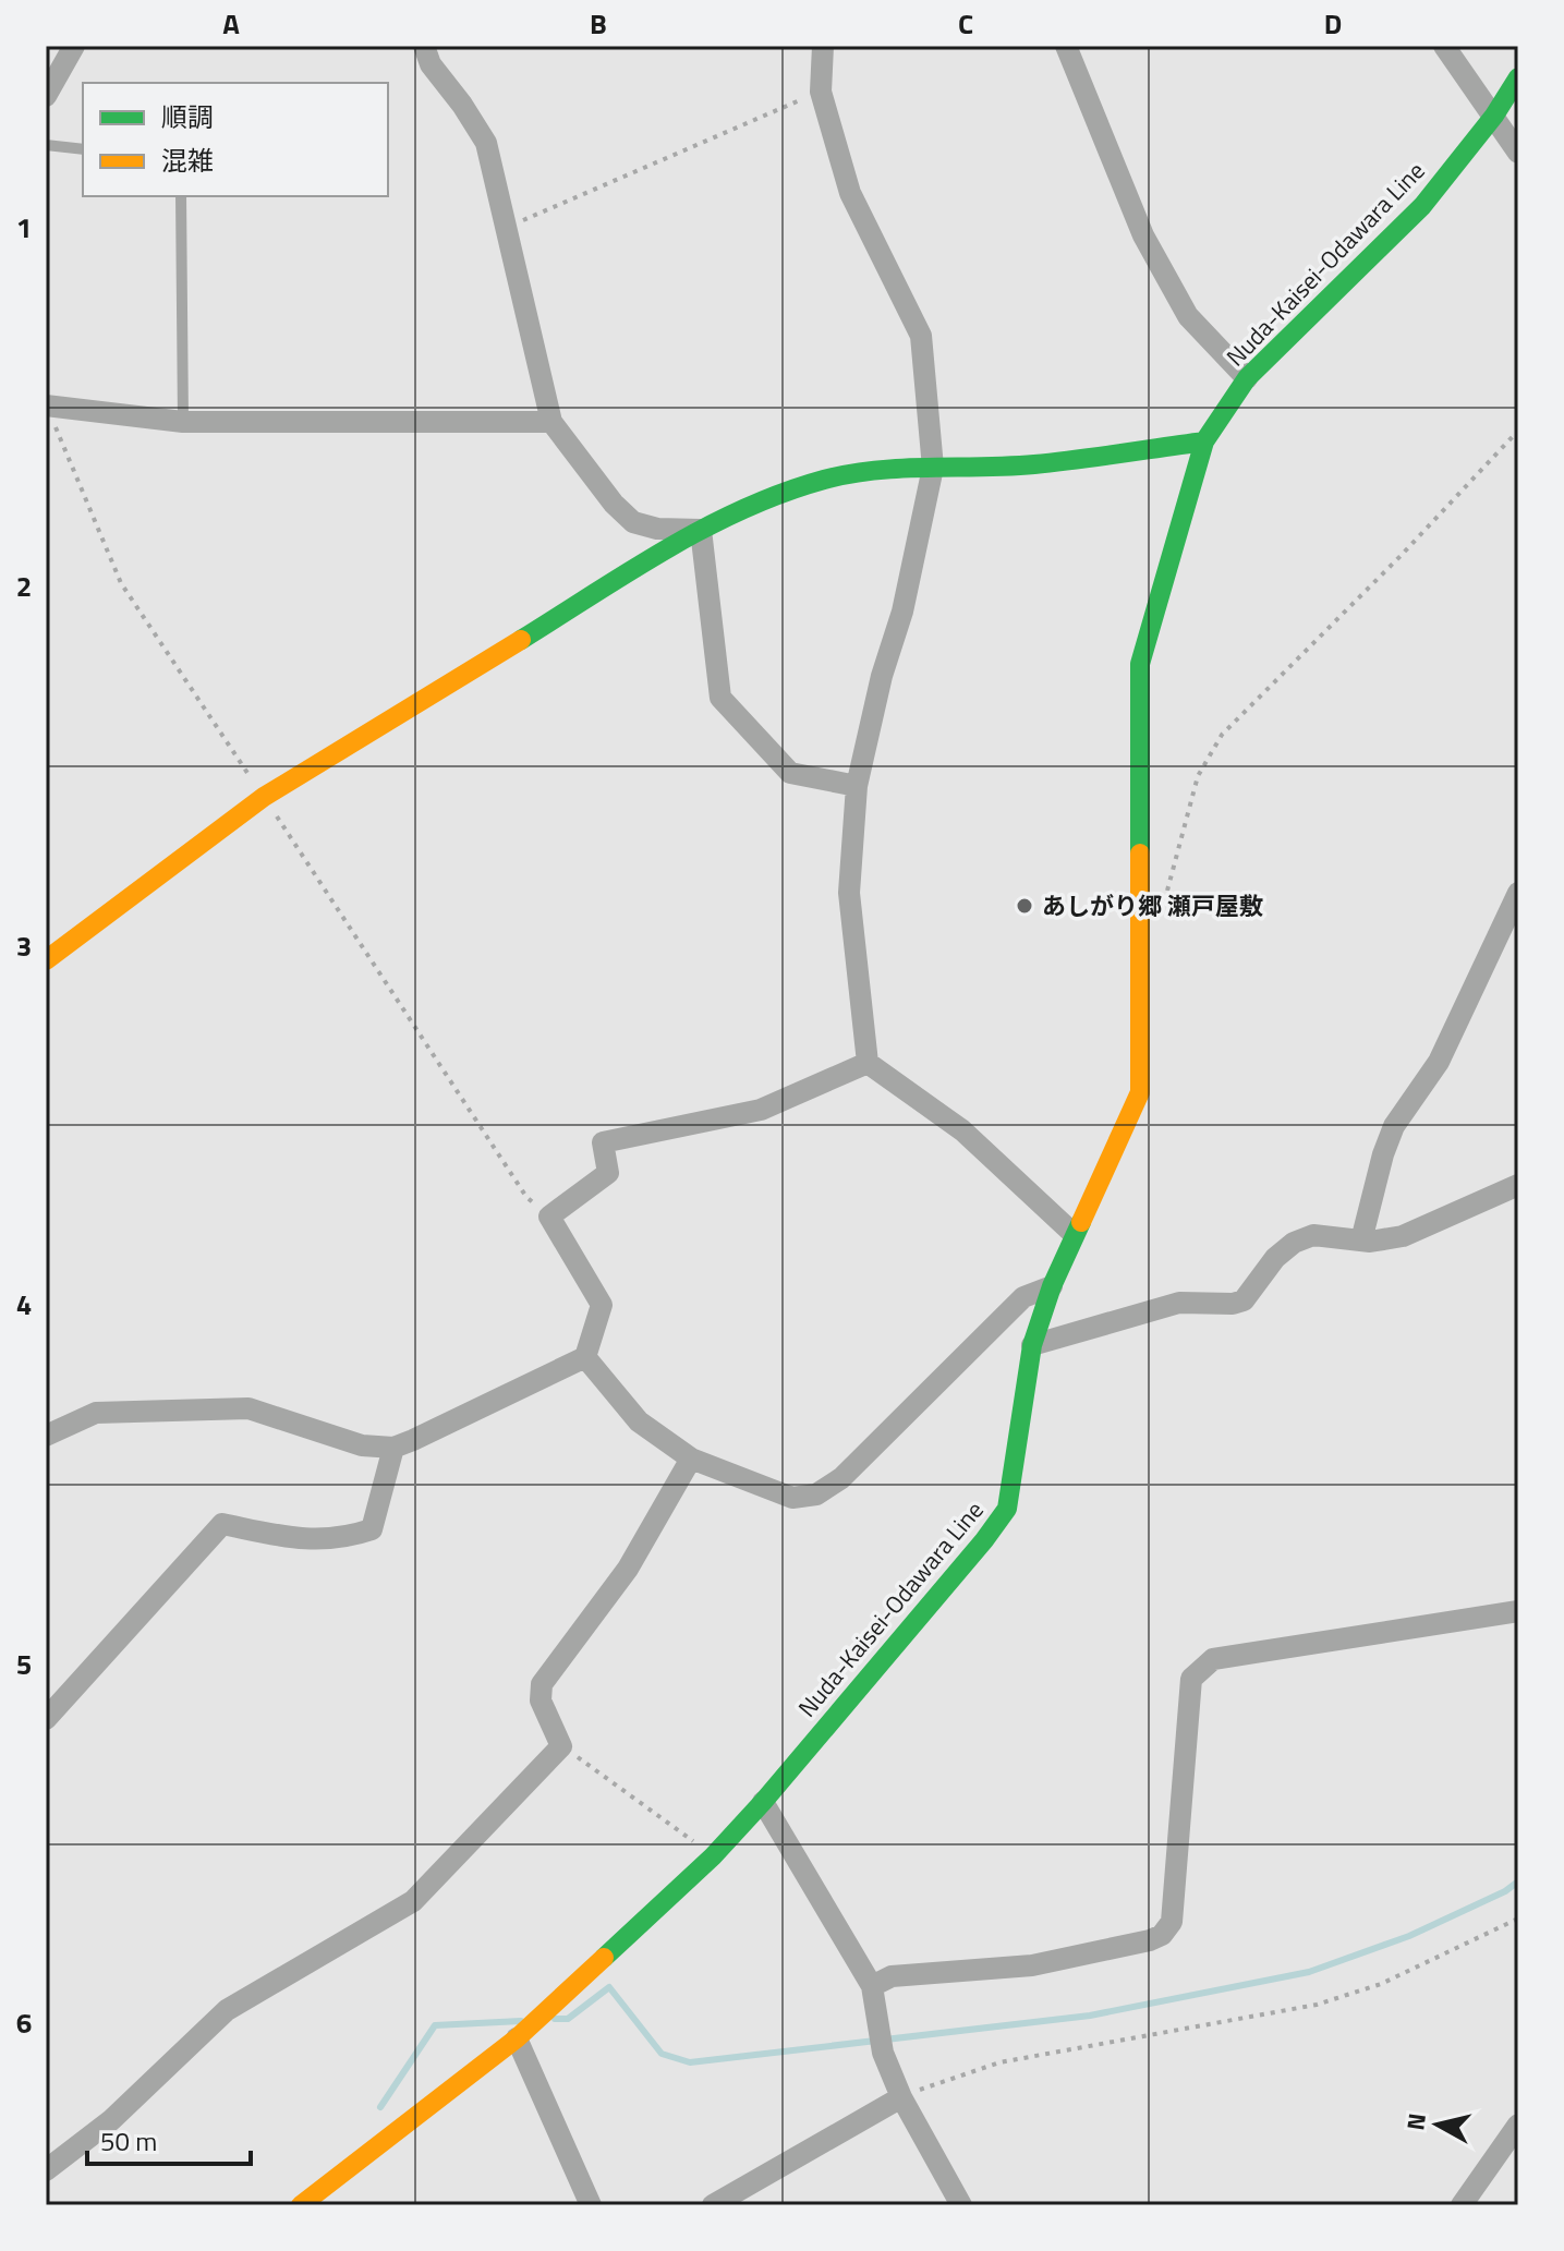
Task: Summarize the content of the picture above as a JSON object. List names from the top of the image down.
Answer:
{
  "streets": {
    "main road": ["Nuda-Kaisei-Odawara Line"]
  },
  "places": ["あしがり郷 瀬戸屋敷"],
  "legend": ["順調", "混雑"],
  "scale_bar": "50 m",
  "north": "left",
  "grid": {
    "columns": [
      "A",
      "B",
      "C",
      "D"
    ],
    "rows": [
      "1",
      "2",
      "3",
      "4",
      "5",
      "6"
    ]
  }
}
